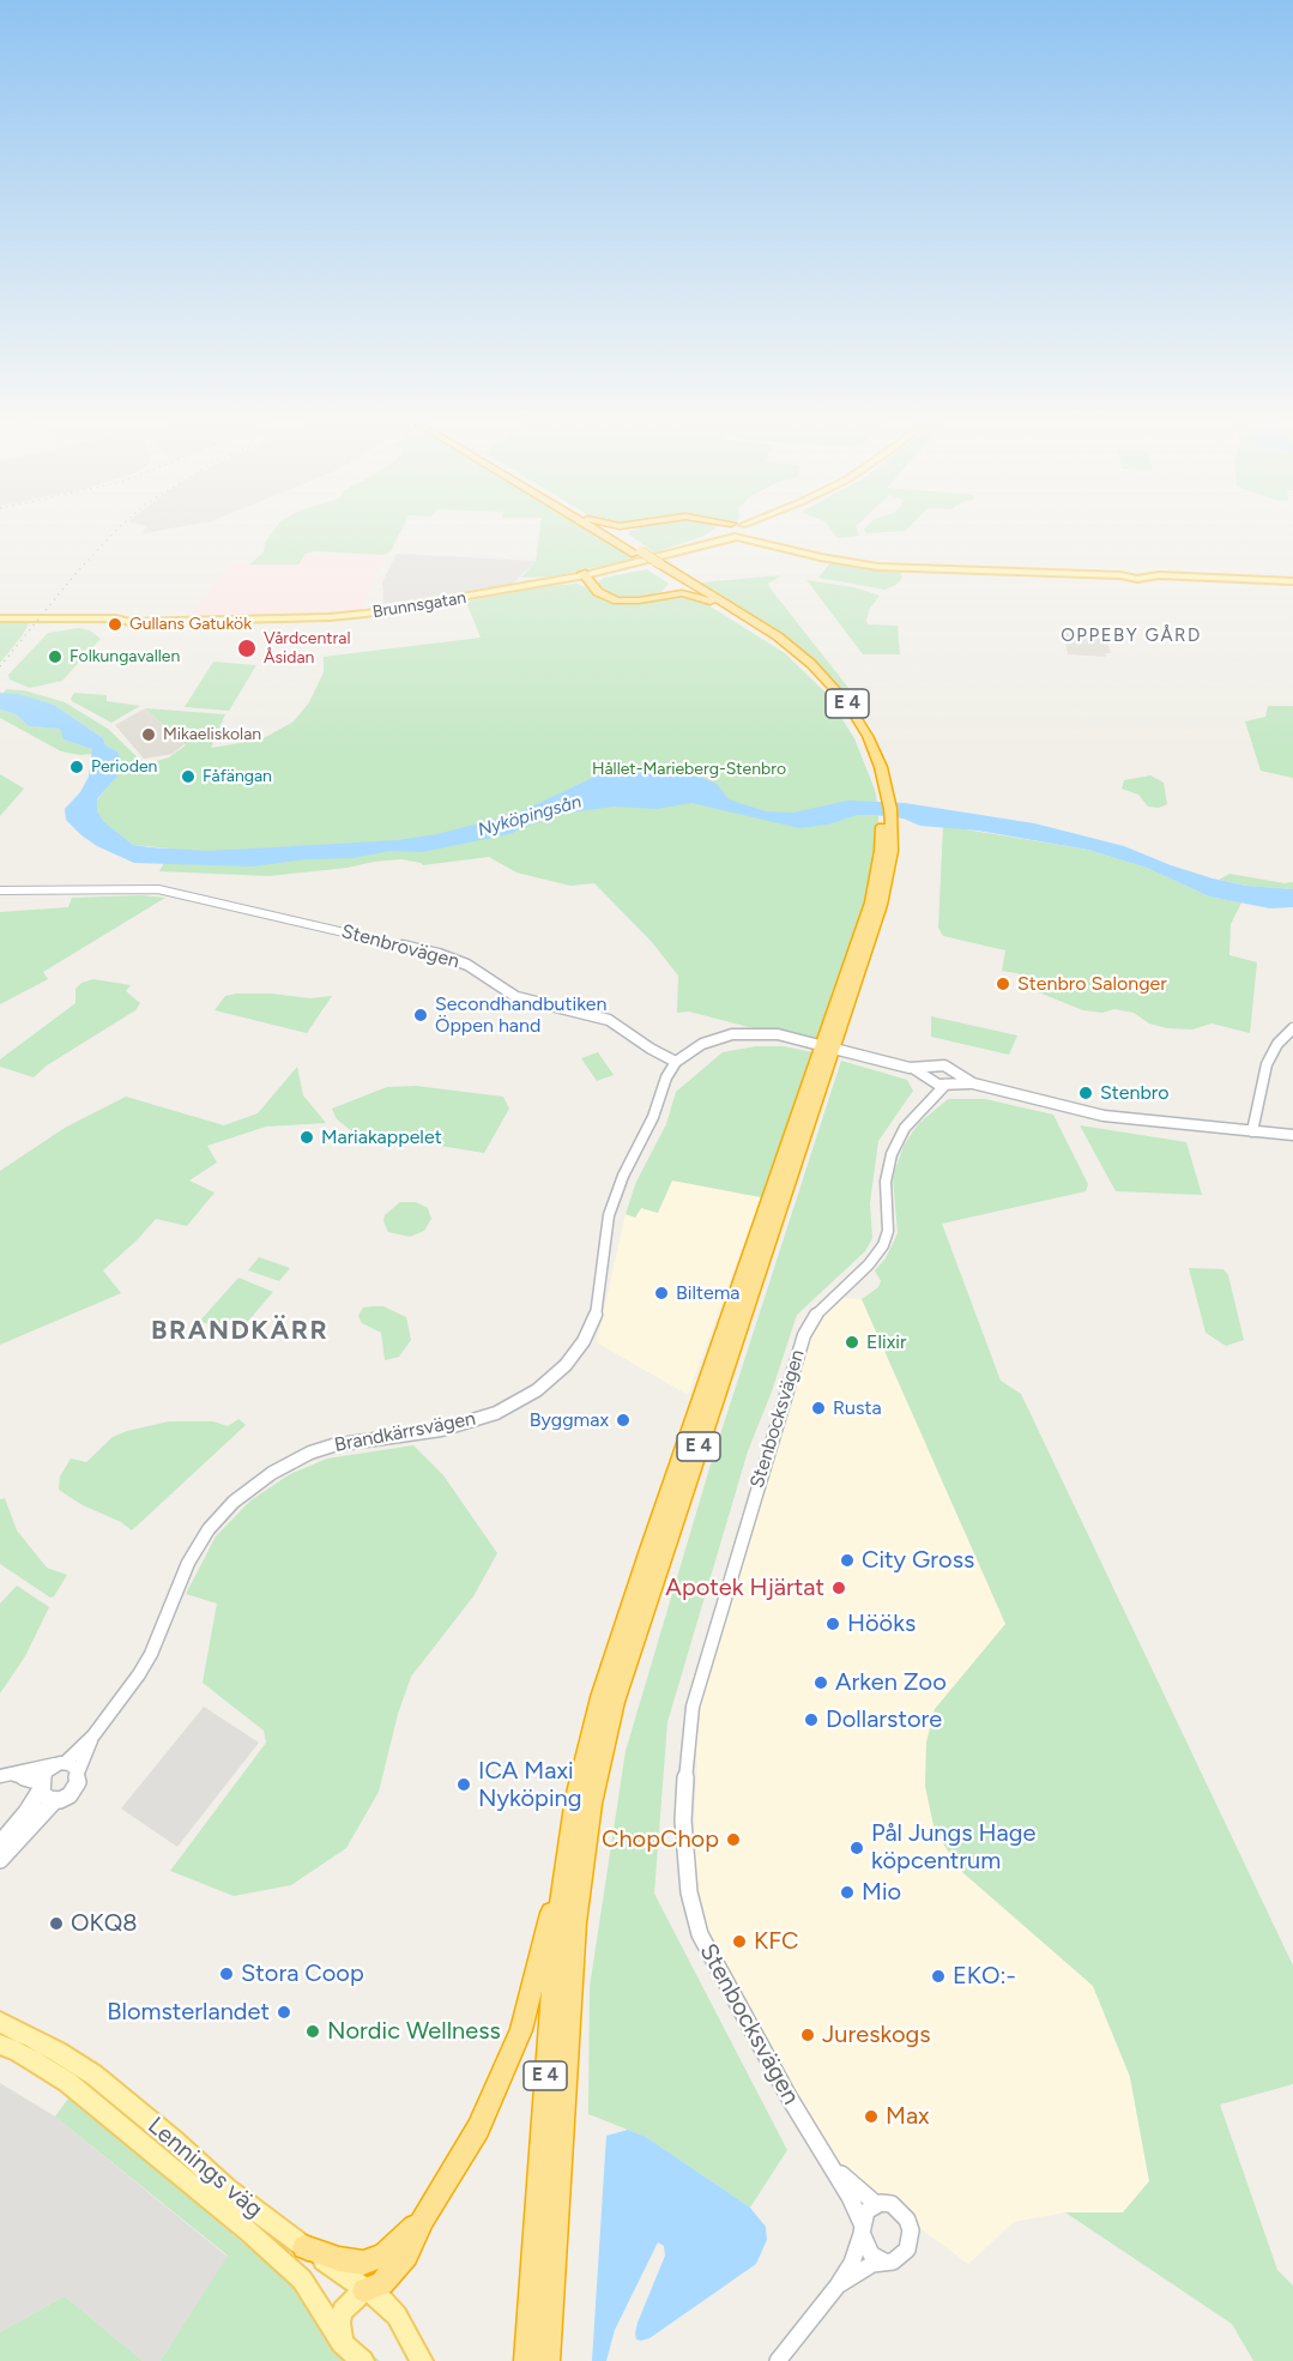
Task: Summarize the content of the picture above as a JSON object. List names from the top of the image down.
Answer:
{
  "streets": {
    "highway": ["E 4"],
    "main road": ["Brunnsgatan", "Lennings väg"],
    "street": ["Stenbrovägen", "Stenbocksvägen", "Brandkärrsvägen"]
  },
  "crossings": [
    ["Stenbrovägen", "Brandkärrsvägen"]
  ],
  "districts": ["OPPEBY GÅRD", "BRANDKÄRR"],
  "water": ["Nyköpingsån"],
  "parks": ["Hållet-Marieberg-Stenbro"],
  "places": [
    "Gullans Gatukök",
    "Vårdcentral Åsidan",
    "Folkungavallen",
    "Mikaeliskolan",
    "Perioden",
    "Fåfängan",
    "Stenbro Salonger",
    "Secondhandbutiken Öppen hand",
    "Stenbro",
    "Mariakappelet",
    "Biltema",
    "Elixir",
    "Rusta",
    "Byggmax",
    "City Gross",
    "Apotek Hjärtat",
    "Hööks",
    "Arken Zoo",
    "Dollarstore",
    "ICA Maxi Nyköping",
    "ChopChop",
    "Pål Jungs Hage köpcentrum",
    "Mio",
    "OKQ8",
    "KFC",
    "Stora Coop",
    "EKO:-",
    "Blomsterlandet",
    "Nordic Wellness",
    "Jureskogs",
    "Max"
  ]
}
